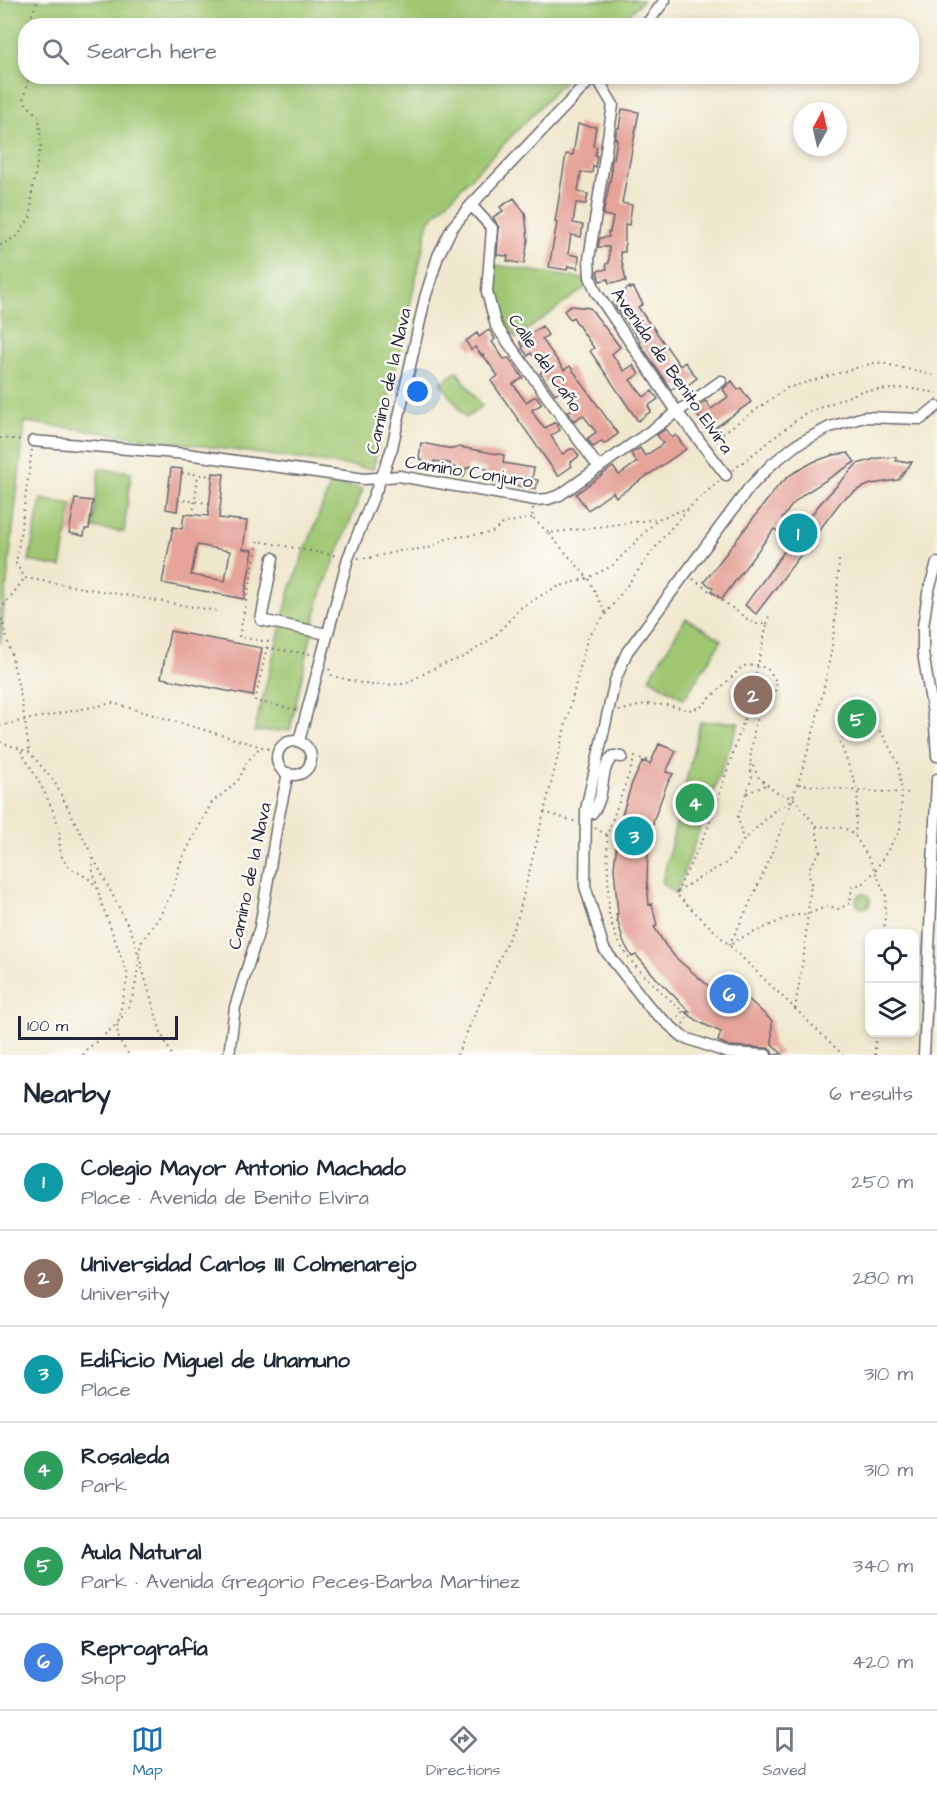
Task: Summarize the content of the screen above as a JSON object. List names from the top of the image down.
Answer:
{
  "streets": {
    "street": [
      "Calle del Caño",
      "Avenida de Benito Elvira",
      "Camino de la Nava",
      "Camino Conjuro"
    ]
  },
  "crossings": [
    ["Calle del Caño", "Camino de la Nava"],
    ["Calle del Caño", "Camino Conjuro"],
    ["Avenida de Benito Elvira", "Camino Conjuro"],
    ["Camino de la Nava", "Camino Conjuro"]
  ],
  "scale_bar": "100 m",
  "north": "top",
  "page": {
    "search": "Search here",
    "pins": [
      "1",
      "2",
      "5",
      "4",
      "3",
      "6"
    ],
    "scale": "100 m",
    "heading": ["Nearby", "6 results"],
    "list": [
      {
        "mark": "1",
        "name": "Colegio Mayor Antonio Machado",
        "note": "Place · Avenida de Benito Elvira",
        "value": "250 m"
      },
      {
        "mark": "2",
        "name": "Universidad Carlos III Colmenarejo",
        "note": "University",
        "value": "280 m"
      },
      {
        "mark": "3",
        "name": "Edificio Miguel de Unamuno",
        "note": "Place",
        "value": "310 m"
      },
      {
        "mark": "4",
        "name": "Rosaleda",
        "note": "Park",
        "value": "310 m"
      },
      {
        "mark": "5",
        "name": "Aula Natural",
        "note": "Park · Avenida Gregorio Peces-Barba Martínez",
        "value": "340 m"
      },
      {
        "mark": "6",
        "name": "Reprografía",
        "note": "Shop",
        "value": "420 m"
      }
    ],
    "nav": ["Map", "Directions", "Saved"]
  }
}
